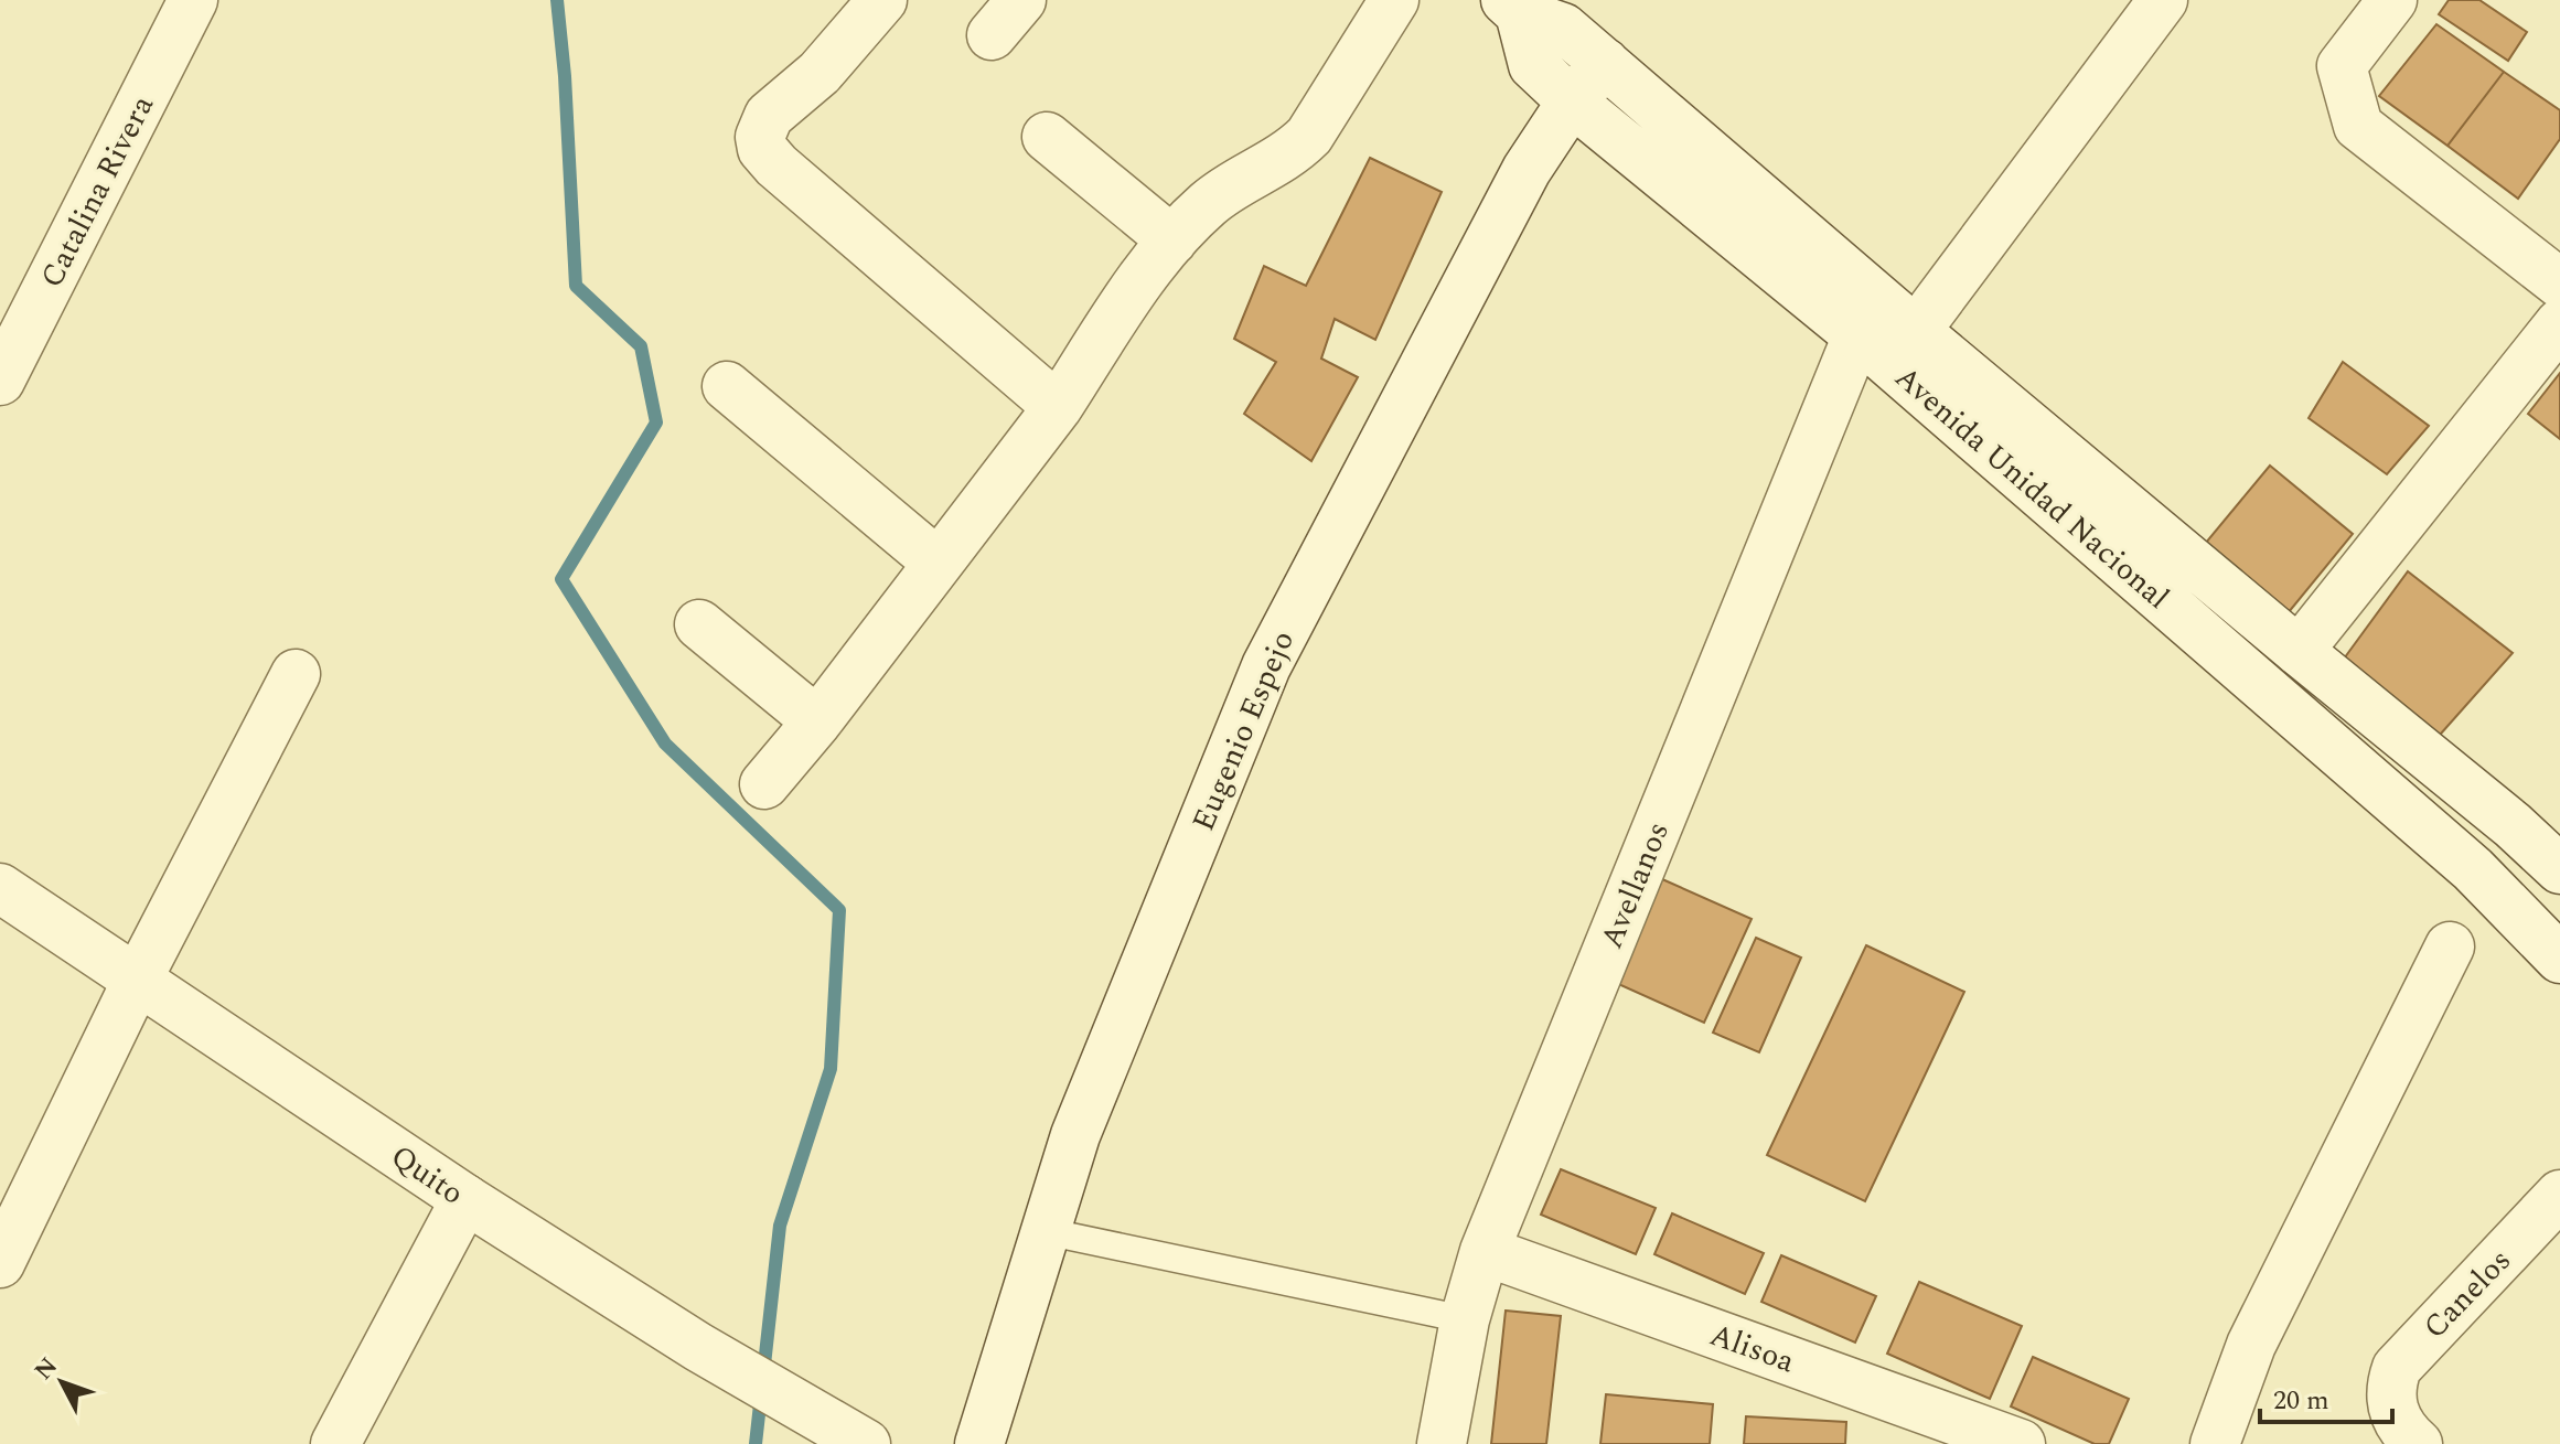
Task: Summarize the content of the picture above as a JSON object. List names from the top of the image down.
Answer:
{
  "streets": {
    "street": [
      "Catalina Rivera",
      "Avenida Unidad Nacional",
      "Eugenio Espejo",
      "Avellanos",
      "Quito",
      "Canelos",
      "Alisoa"
    ]
  },
  "crossings": [
    ["Avenida Unidad Nacional", "Eugenio Espejo"],
    ["Avenida Unidad Nacional", "Avellanos"],
    ["Avellanos", "Alisoa"]
  ],
  "scale_bar": "20 m",
  "north": "top left"
}
